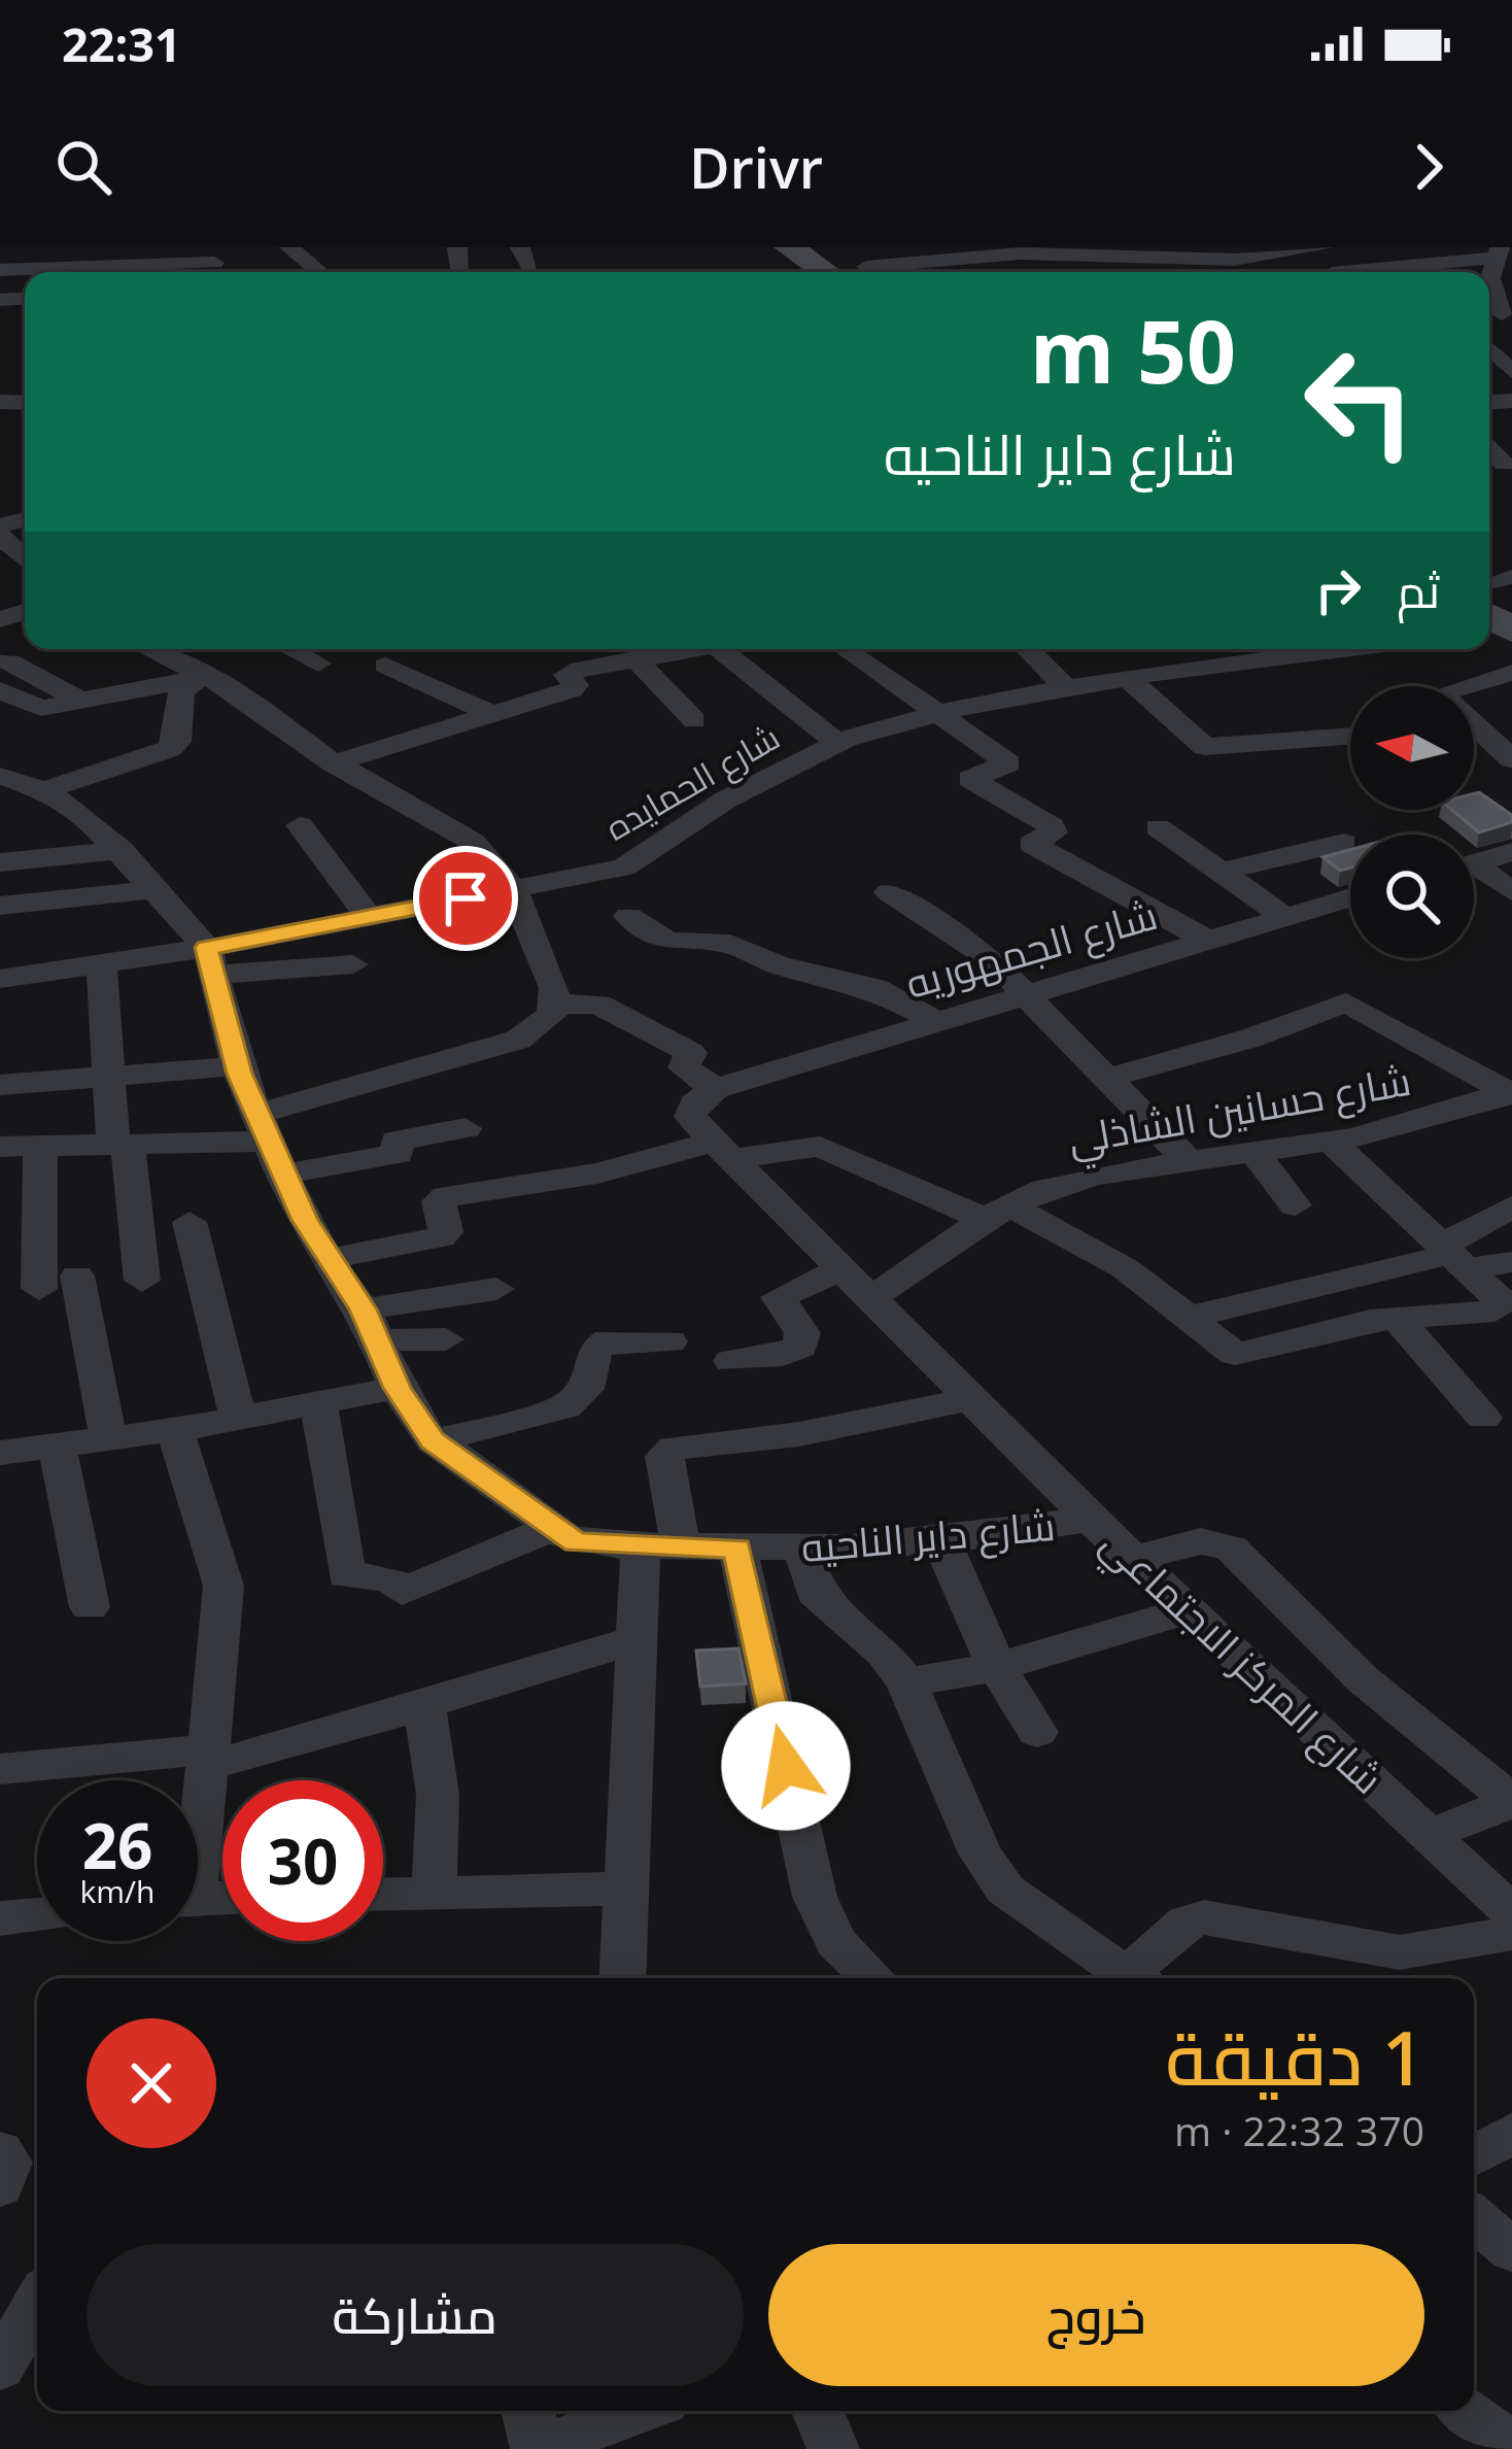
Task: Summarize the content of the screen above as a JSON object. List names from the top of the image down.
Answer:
{
  "streets": {
    "street": [
      "شارع الحمايده",
      "شارع الجمهوريه",
      "شارع حسانين الشاذلي",
      "شارع داير الناحيه",
      "شارع المركز الاجتماعي"
    ]
  },
  "crossings": [
    ["شارع الحمايده", "شارع داير الناحيه"],
    ["شارع حسانين الشاذلي", "شارع المركز الاجتماعي"],
    ["شارع داير الناحيه", "شارع المركز الاجتماعي"]
  ],
  "north": "left",
  "page": {
    "status": "22:31",
    "header": "Drivr",
    "turn": ["50 m", "شارع داير الناحيه"],
    "then": "ثم",
    "speed": "26 km/h",
    "limit": "30",
    "heading": ["1 دقيقة", "370 m · 22:32"],
    "buttons": ["خروج", "مشاركة"]
  }
}
